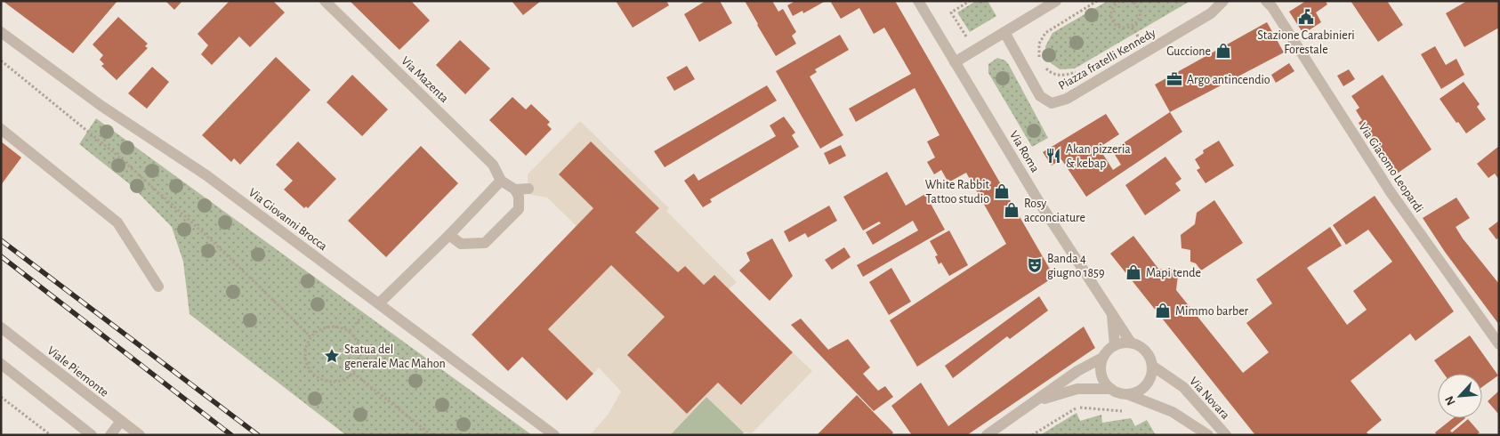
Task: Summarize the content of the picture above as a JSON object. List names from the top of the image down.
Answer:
{
  "streets": {
    "street": [
      "Piazza fratelli Kennedy",
      "Via Mazenta",
      "Via Roma",
      "Via Giacomo Leopardi",
      "Via Giovanni Brocca",
      "Viale Piemonte",
      "Via Novara"
    ]
  },
  "crossings": [
    ["Via Roma", "Via Novara"]
  ],
  "places": {
    "public building": ["Stazione Carabinieri Forestale"],
    "shop": [
      "Guccione",
      "White Rabbit Tattoo studio",
      "Rosy acconciature",
      "Mapi tende",
      "Mimmo barber"
    ],
    "office": ["Argo antincendio"],
    "restaurant": ["Akan pizzeria & kebap"],
    "theatre": ["Banda 4 giugno 1859"],
    "place": ["Statua del generale Mac Mahon"]
  },
  "north": "bottom left"
}
